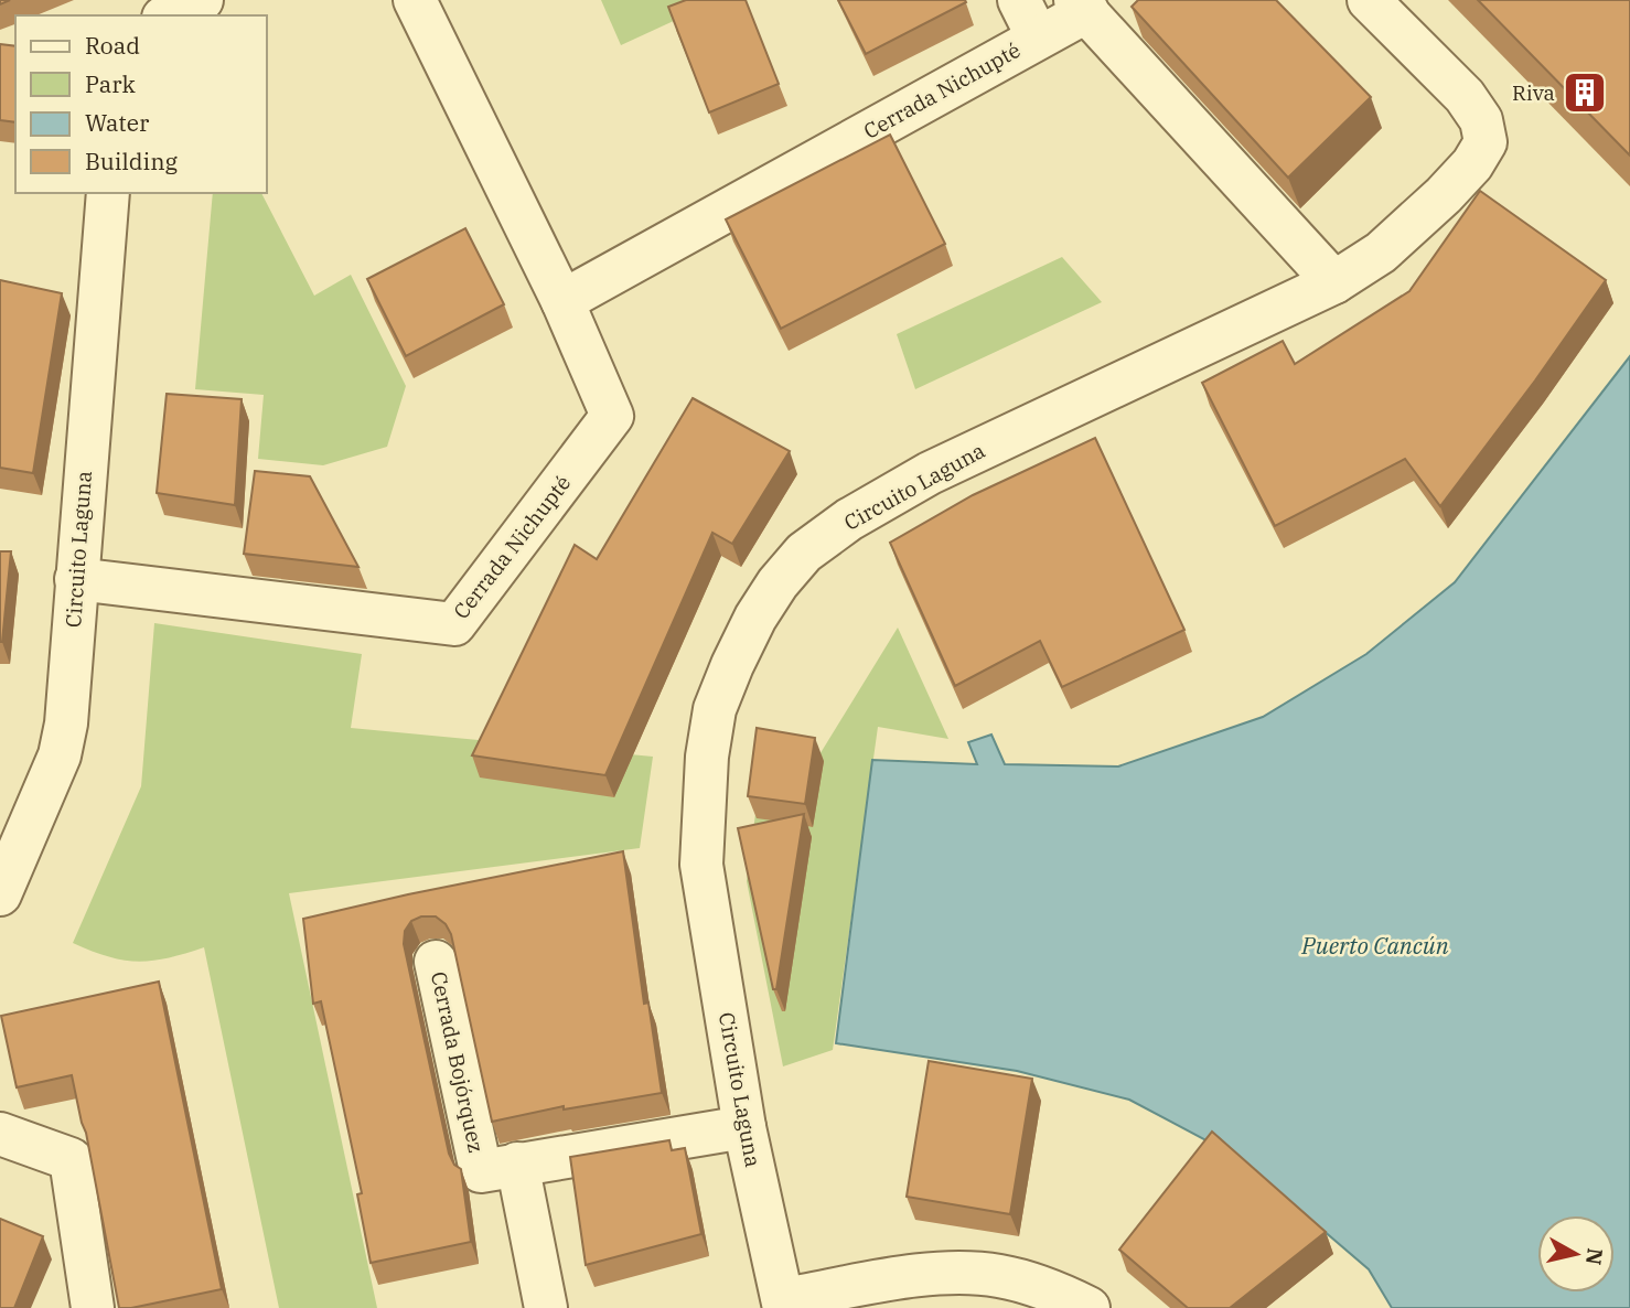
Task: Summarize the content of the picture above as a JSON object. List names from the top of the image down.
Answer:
{
  "streets": {
    "street": ["Cerrada Nichupté", "Circuito Laguna", "Cerrada Bojórquez"]
  },
  "crossings": [
    ["Cerrada Nichupté", "Circuito Laguna"],
    ["Circuito Laguna", "Cerrada Bojórquez"]
  ],
  "water": ["Puerto Cancún"],
  "places": {
    "building": ["Riva"]
  },
  "legend": [
    "Road",
    "Park",
    "Water",
    "Building"
  ],
  "north": "right"
}
